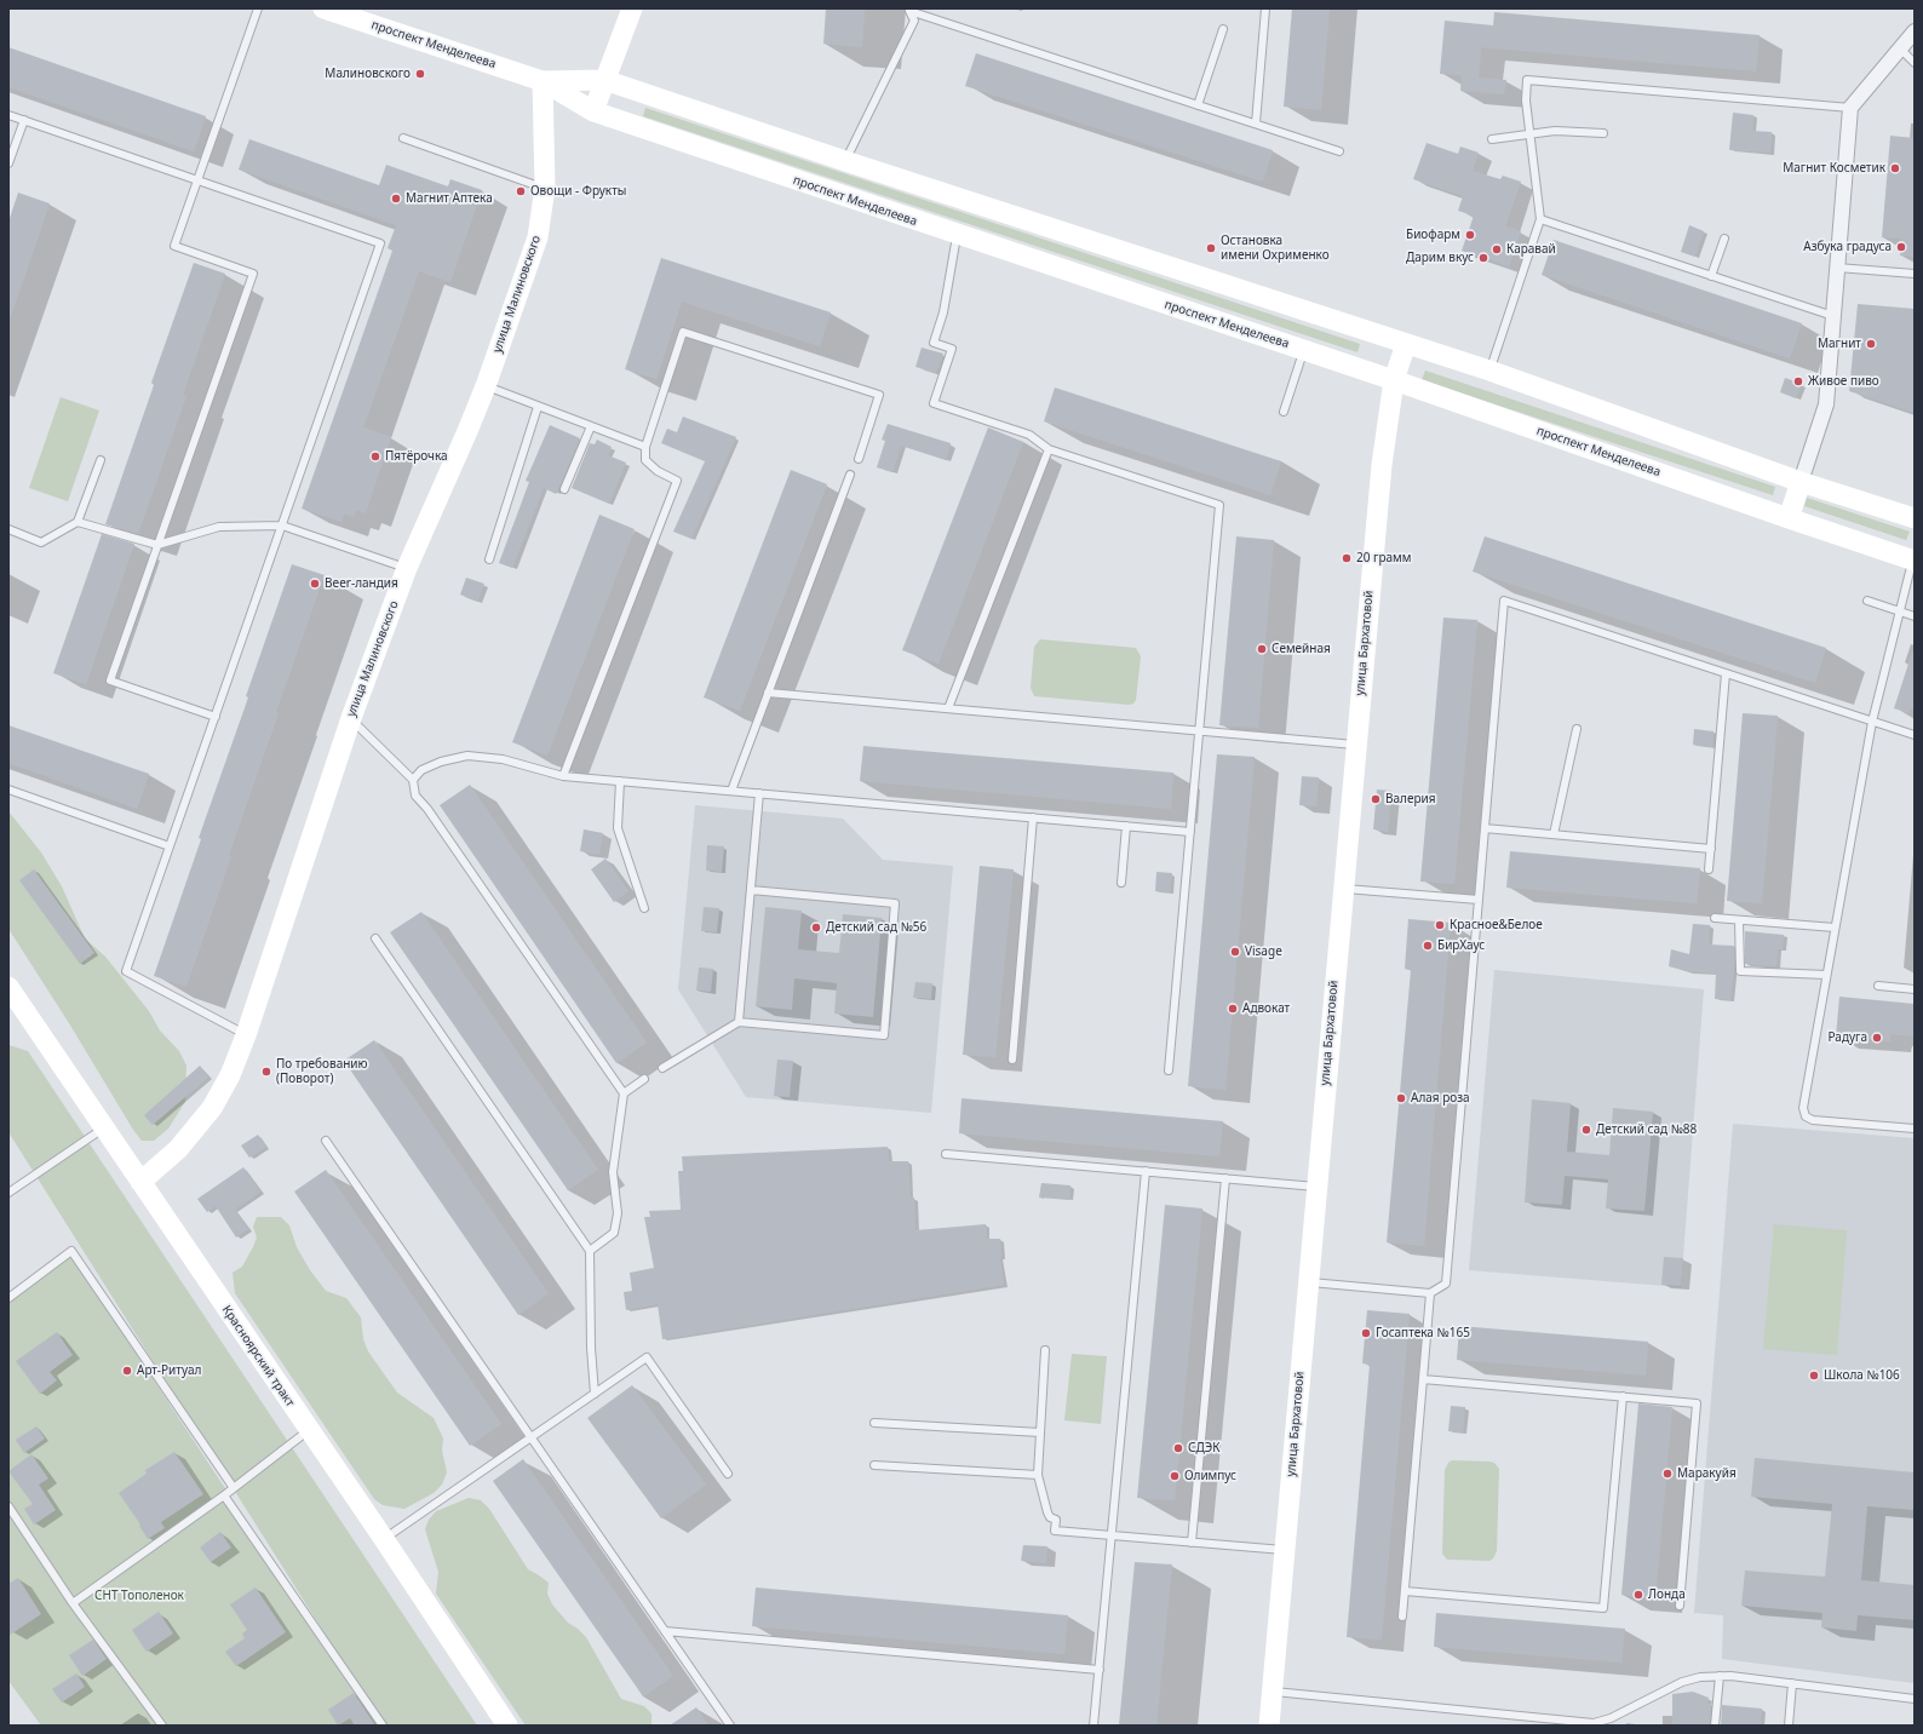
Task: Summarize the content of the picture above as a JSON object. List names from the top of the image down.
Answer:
{
  "streets": {
    "main road": [
      "проспект Менделеева",
      "улица Малиновского",
      "улица Бархатовой",
      "Красноярский тракт"
    ]
  },
  "crossings": [
    ["проспект Менделеева", "улица Малиновского"],
    ["проспект Менделеева", "улица Бархатовой"],
    ["улица Малиновского", "Красноярский тракт"]
  ],
  "parks": ["СНТ Тополенок"],
  "places": [
    "Малиновского",
    "Магнит Косметик",
    "Овощи - Фрукты",
    "Магнит Аптека",
    "Биофарм",
    "Азбука градуса",
    "Остановка имени Охрименко",
    "Каравай",
    "Дарим вкус",
    "Магнит",
    "Живое пиво",
    "Пятёрочка",
    "20 грамм",
    "Beer-ландия",
    "Семейная",
    "Валерия",
    "Красное&Белое",
    "Детский сад №56",
    "БирХаус",
    "Visage",
    "Адвокат",
    "Радуга",
    "По требованию (Поворот)",
    "Алая роза",
    "Детский сад №88",
    "Госаптека №165",
    "Арт-Ритуал",
    "Школа №106",
    "СДЭК",
    "Маракуйя",
    "Олимпус",
    "Лонда"
  ]
}
